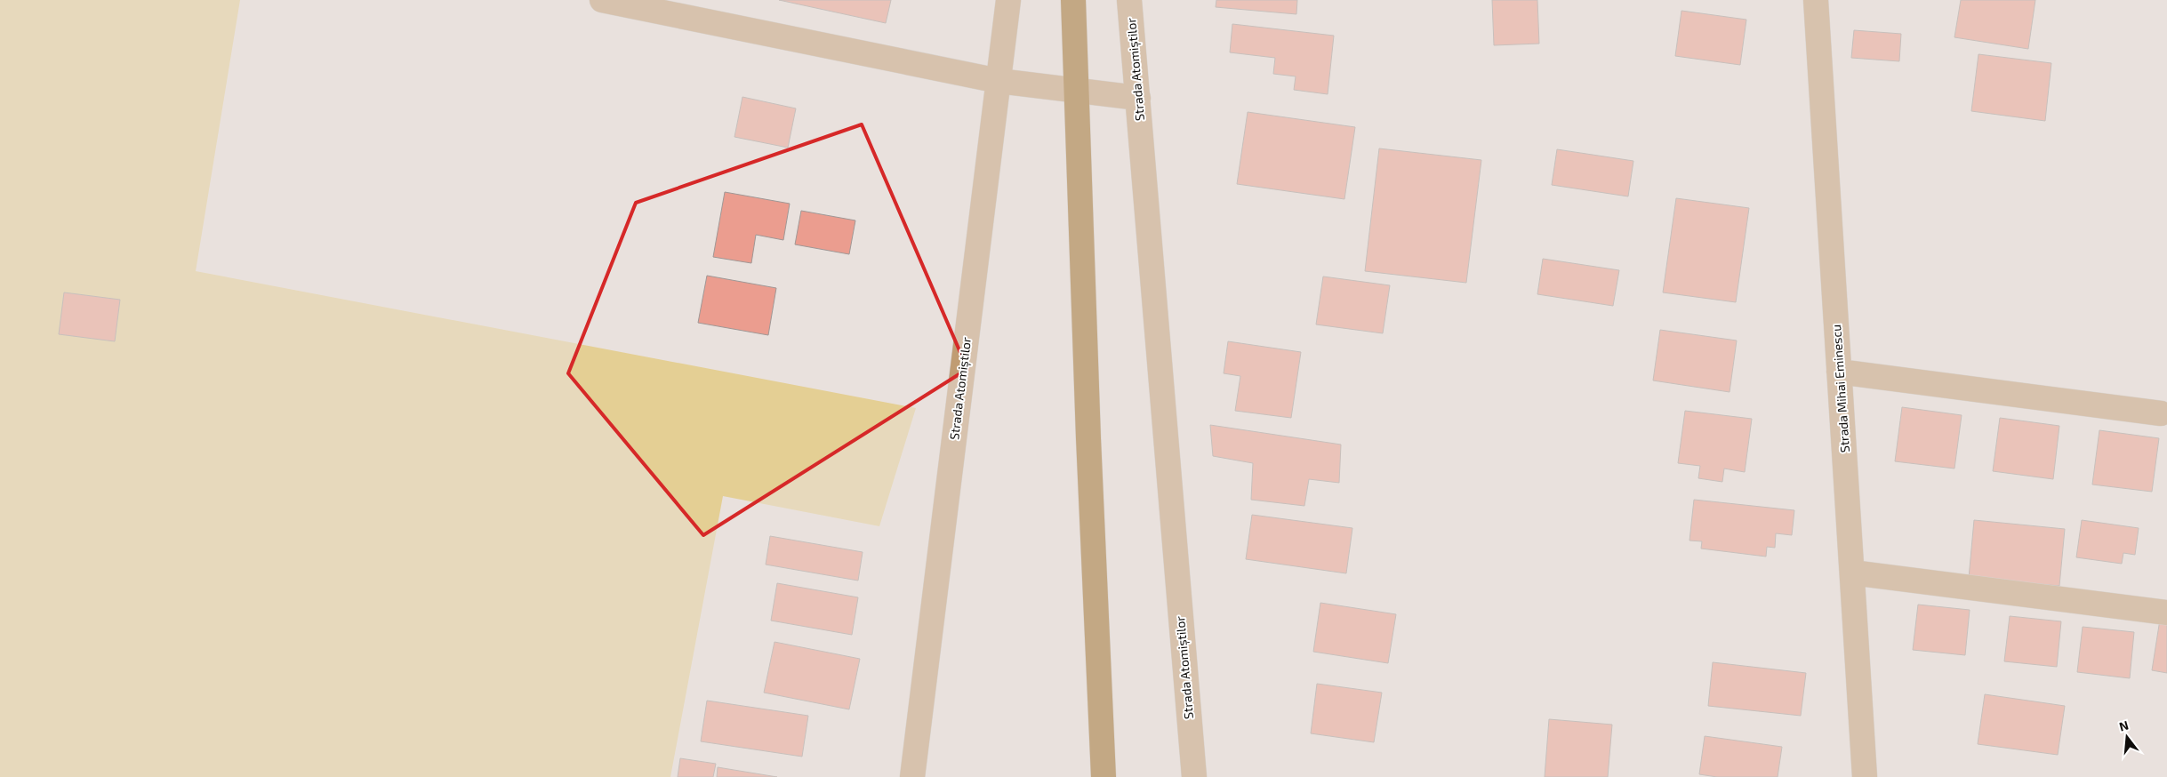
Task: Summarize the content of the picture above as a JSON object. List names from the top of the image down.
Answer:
{
  "streets": {
    "street": ["Strada Atomiștilor", "Strada Mihai Eminescu"]
  },
  "north": "top"
}
